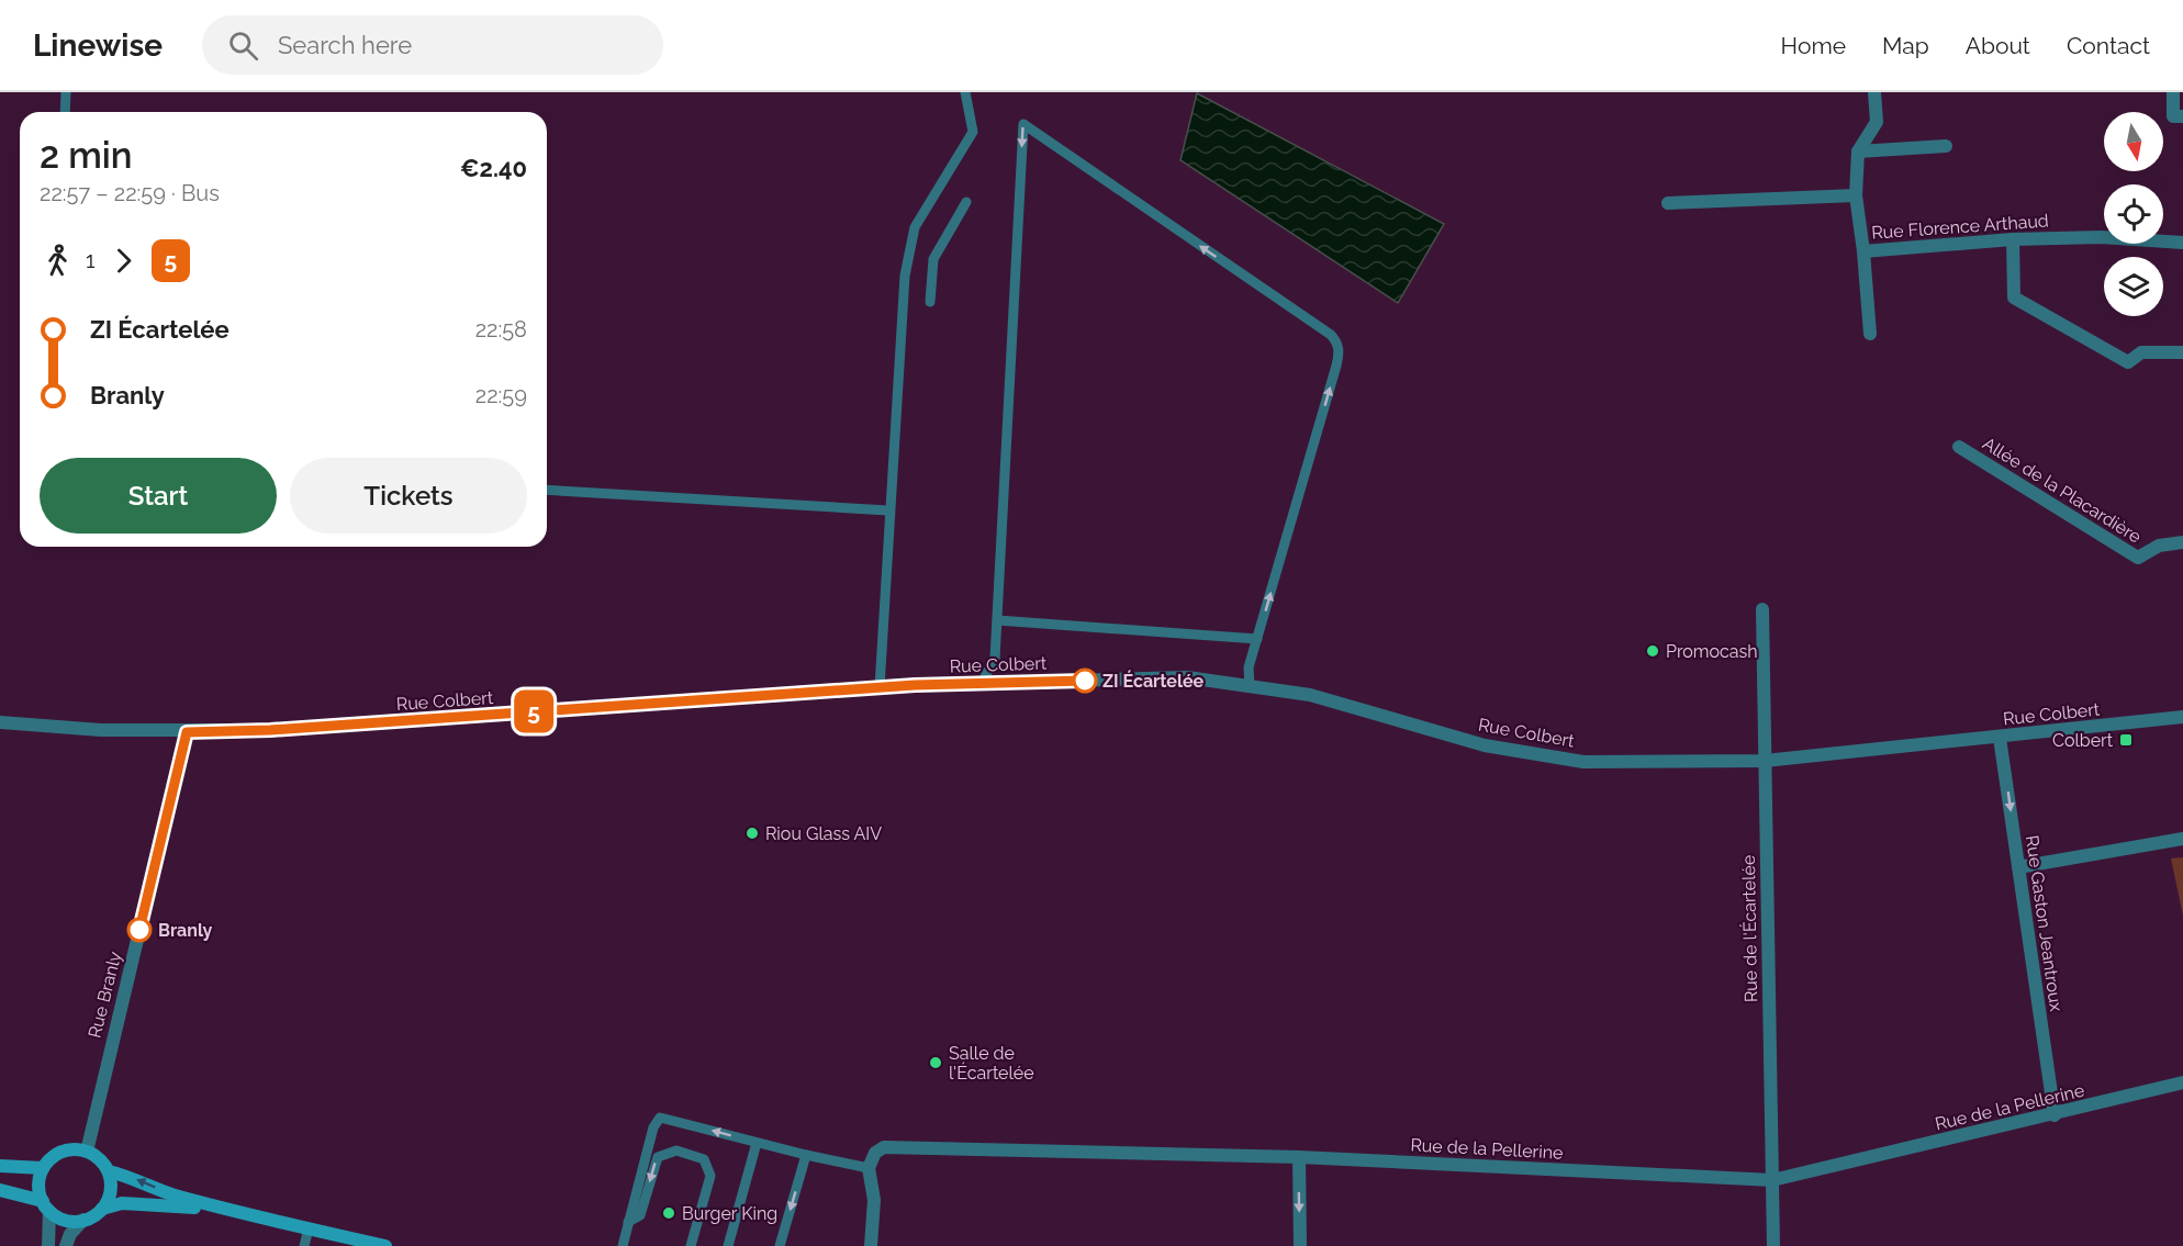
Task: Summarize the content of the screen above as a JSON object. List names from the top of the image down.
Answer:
{
  "streets": {
    "street": [
      "Rue Florence Arthaud",
      "Allée de la Placardière",
      "Rue Colbert",
      "Rue Gaston Jeantroux",
      "Rue de l'Écartelée",
      "Rue Branly",
      "Rue de la Pellerine"
    ]
  },
  "crossings": [
    ["Rue Colbert", "Rue Gaston Jeantroux"],
    ["Rue Colbert", "Rue de l'Écartelée"],
    ["Rue Colbert", "Rue Branly"],
    ["Rue Gaston Jeantroux", "Rue de la Pellerine"],
    ["Rue de l'Écartelée", "Rue de la Pellerine"]
  ],
  "places": {
    "other": [
      "Promocash",
      "ZI Écartelée",
      "Riou Glass AIV",
      "Branly",
      "Salle de l'Écartelée",
      "Burger King"
    ],
    "transit": ["Colbert"]
  },
  "lines": ["bus line 5"],
  "north": "bottom",
  "page": {
    "header": "Linewise",
    "search": "Search here",
    "nav": [
      "Home",
      "Map",
      "About",
      "Contact"
    ],
    "on_map": "5",
    "heading": ["2 min", "22:57 – 22:59 · Bus", "€2.40"],
    "legs": ["1", "5"],
    "list": [
      {
        "name": "ZI Écartelée",
        "value": "22:58"
      },
      {
        "name": "Branly",
        "value": "22:59"
      }
    ],
    "buttons": ["Start", "Tickets"]
  }
}
